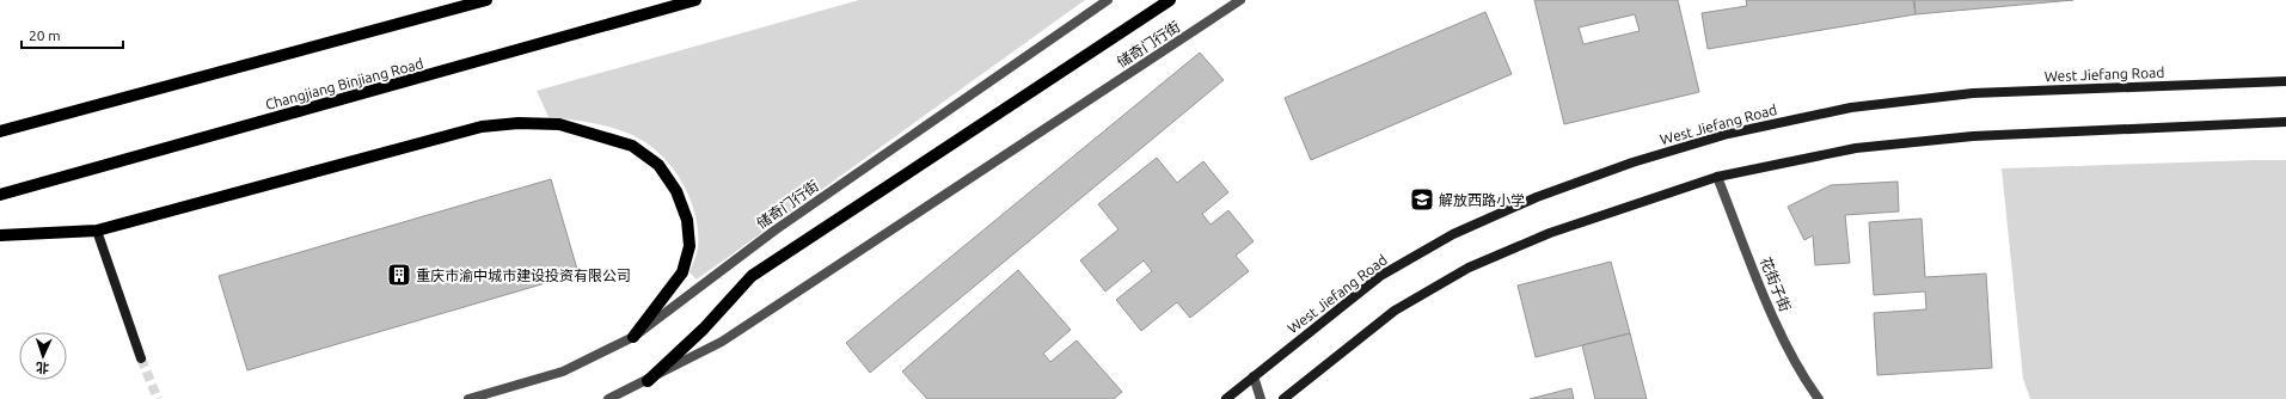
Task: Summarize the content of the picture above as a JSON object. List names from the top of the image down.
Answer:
{
  "streets": {
    "main road": ["West Jiefang Road", "Changjiang Binjiang Road"],
    "street": ["储奇门行街", "花街子街"]
  },
  "places": {
    "school or university": ["解放西路小学"],
    "building": ["重庆市渝中城市建设投资有限公司"]
  },
  "scale_bar": "20 m",
  "north": "bottom"
}
